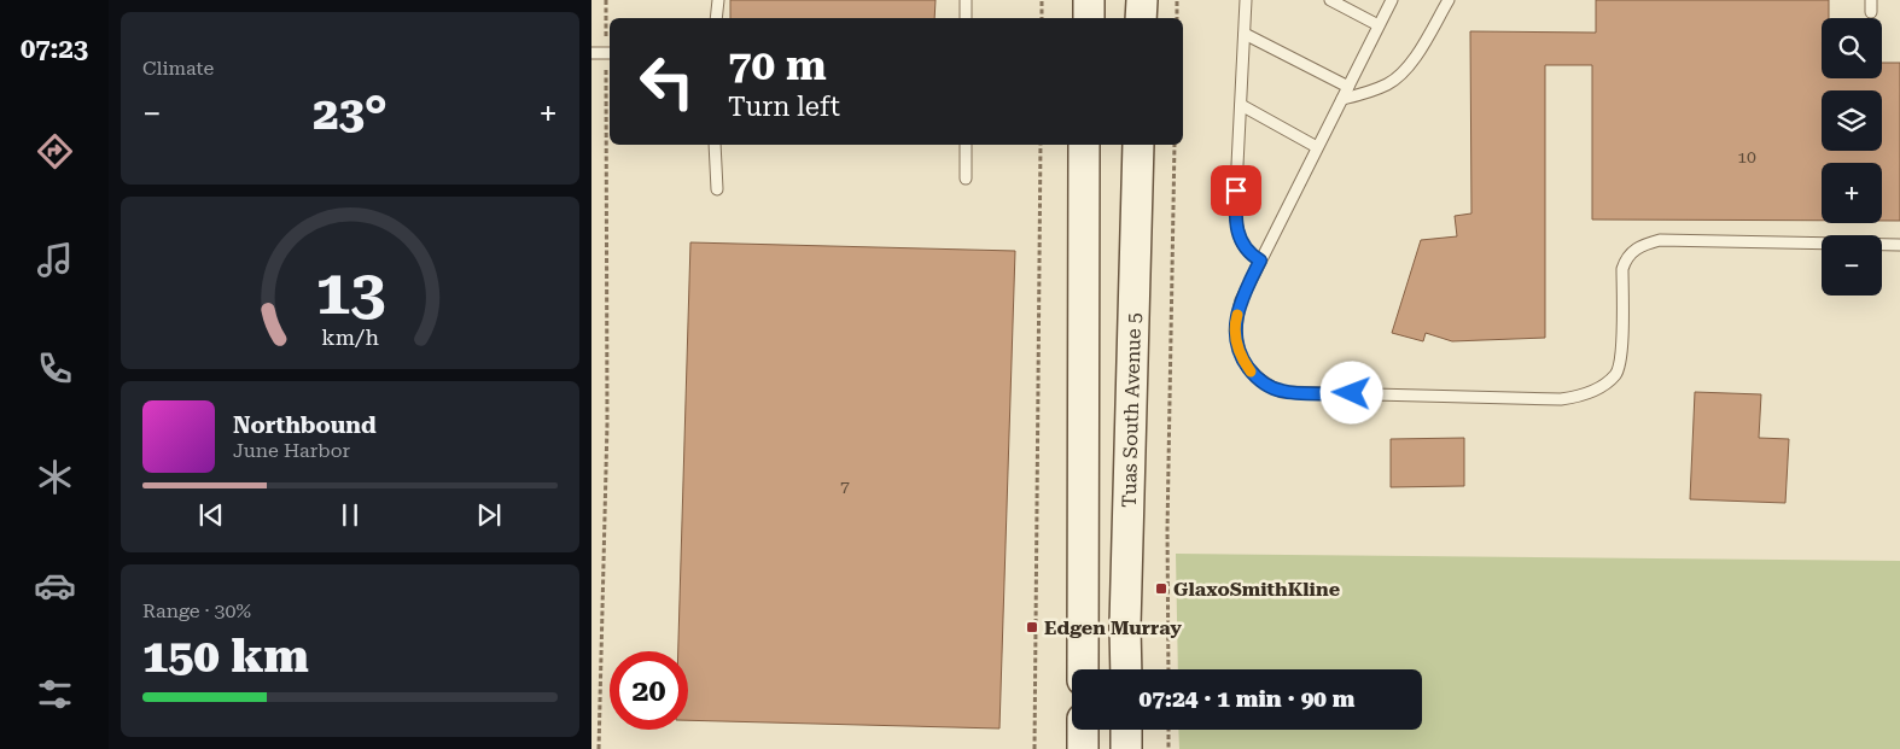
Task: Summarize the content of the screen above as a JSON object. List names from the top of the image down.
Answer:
{
  "streets": {
    "main road": ["Tuas South Avenue 5"]
  },
  "places": {
    "transit": ["GlaxoSmithKline", "Edgen Murray"]
  },
  "house_numbers": ["10", "7"],
  "page": {
    "tabs": "07:23",
    "tile": [
      "Climate",
      ["Range · 30%", "150 km"]
    ],
    "map_buttons": ["+", "−"],
    "turn": ["70 m", "Turn left"],
    "heat": ["−", "23°", "+"],
    "song": ["Northbound", "June Harbor"],
    "limit": "20",
    "trip": "07:24 · 1 min · 90 m",
    "gauge": ["13", "km/h"]
  }
}
